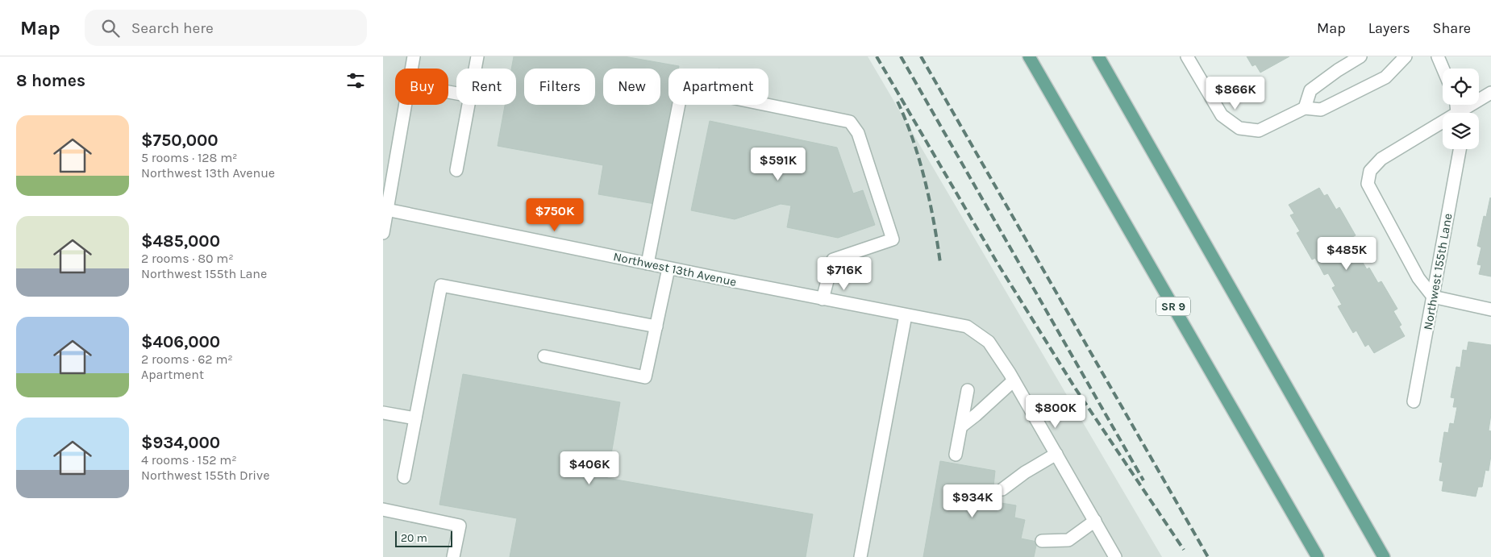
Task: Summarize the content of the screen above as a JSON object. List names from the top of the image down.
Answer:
{
  "streets": {
    "main road": ["SR 9"],
    "street": ["Northwest 13th Avenue", "Northwest 155th Lane"]
  },
  "scale_bar": "20 m",
  "page": {
    "header": "Map",
    "search": "Search here",
    "nav": ["Map", "Layers", "Share"],
    "heading": "8 homes",
    "chip": [
      "Buy",
      "Rent",
      "Filters",
      "New",
      "Apartment"
    ],
    "price": [
      "$866K",
      "$591K",
      "$750K",
      "$485K",
      "$716K",
      "$800K",
      "$406K",
      "$934K"
    ],
    "list": [
      {
        "name": "$750,000",
        "note": "5 rooms · 128 m² · Northwest 13th Avenue"
      },
      {
        "name": "$485,000",
        "note": "2 rooms · 80 m² · Northwest 155th Lane"
      },
      {
        "name": "$406,000",
        "note": "2 rooms · 62 m² · Apartment"
      },
      {
        "name": "$934,000",
        "note": "4 rooms · 152 m² · Northwest 155th Drive"
      }
    ],
    "scale": "20 m"
  }
}
